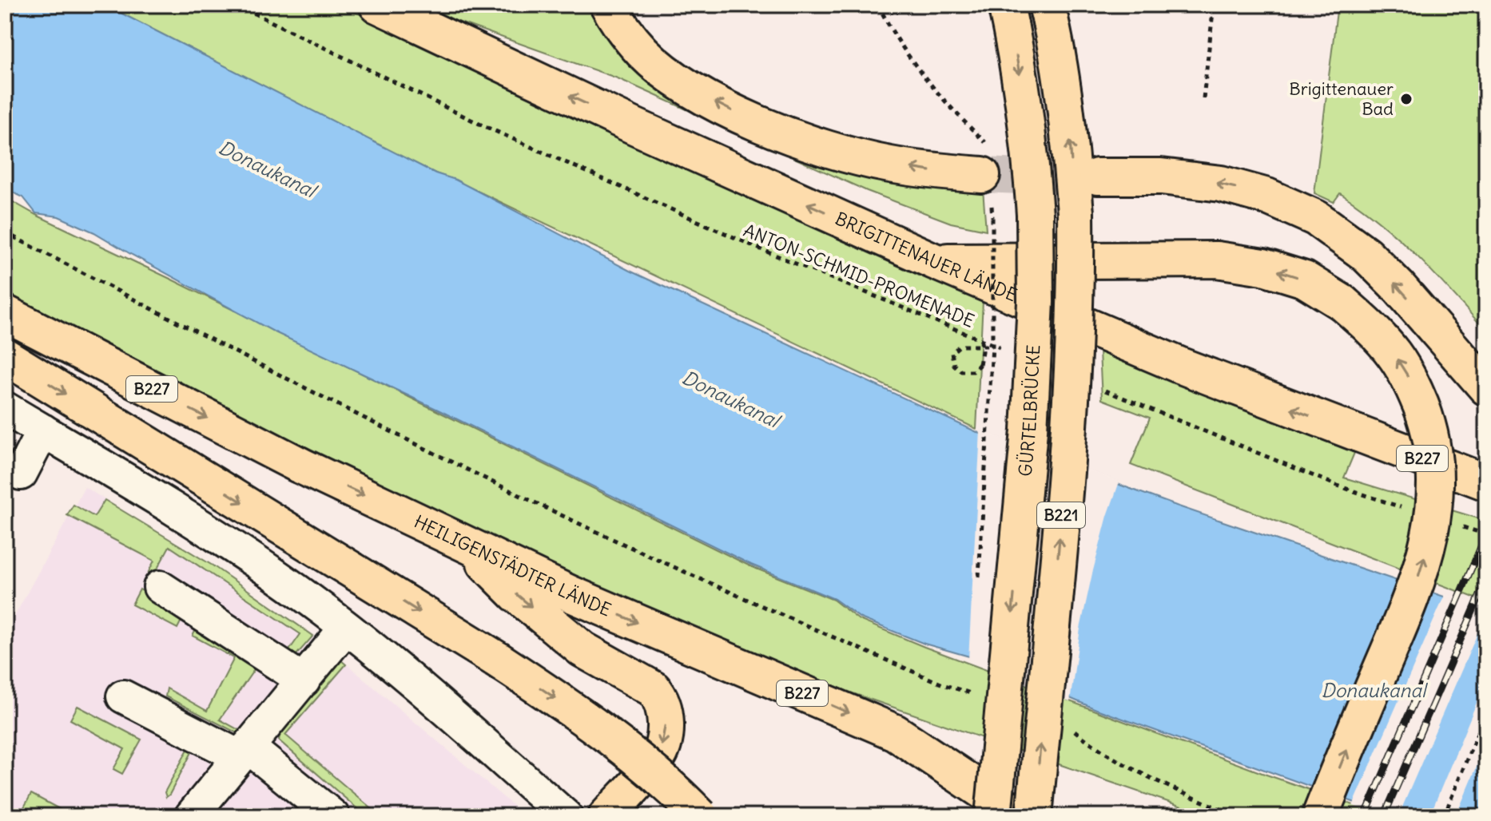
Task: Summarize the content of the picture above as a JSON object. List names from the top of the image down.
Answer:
{
  "streets": {
    "main road": [
      "BRIGITTENAUER LÄNDE",
      "B227",
      "GÜRTELBRÜCKE",
      "B221",
      "HEILIGENSTÄDTER LÄNDE"
    ],
    "path": ["ANTON-SCHMID-PROMENADE"]
  },
  "water": ["Donaukanal"],
  "places": ["Brigittenauer Bad"]
}
